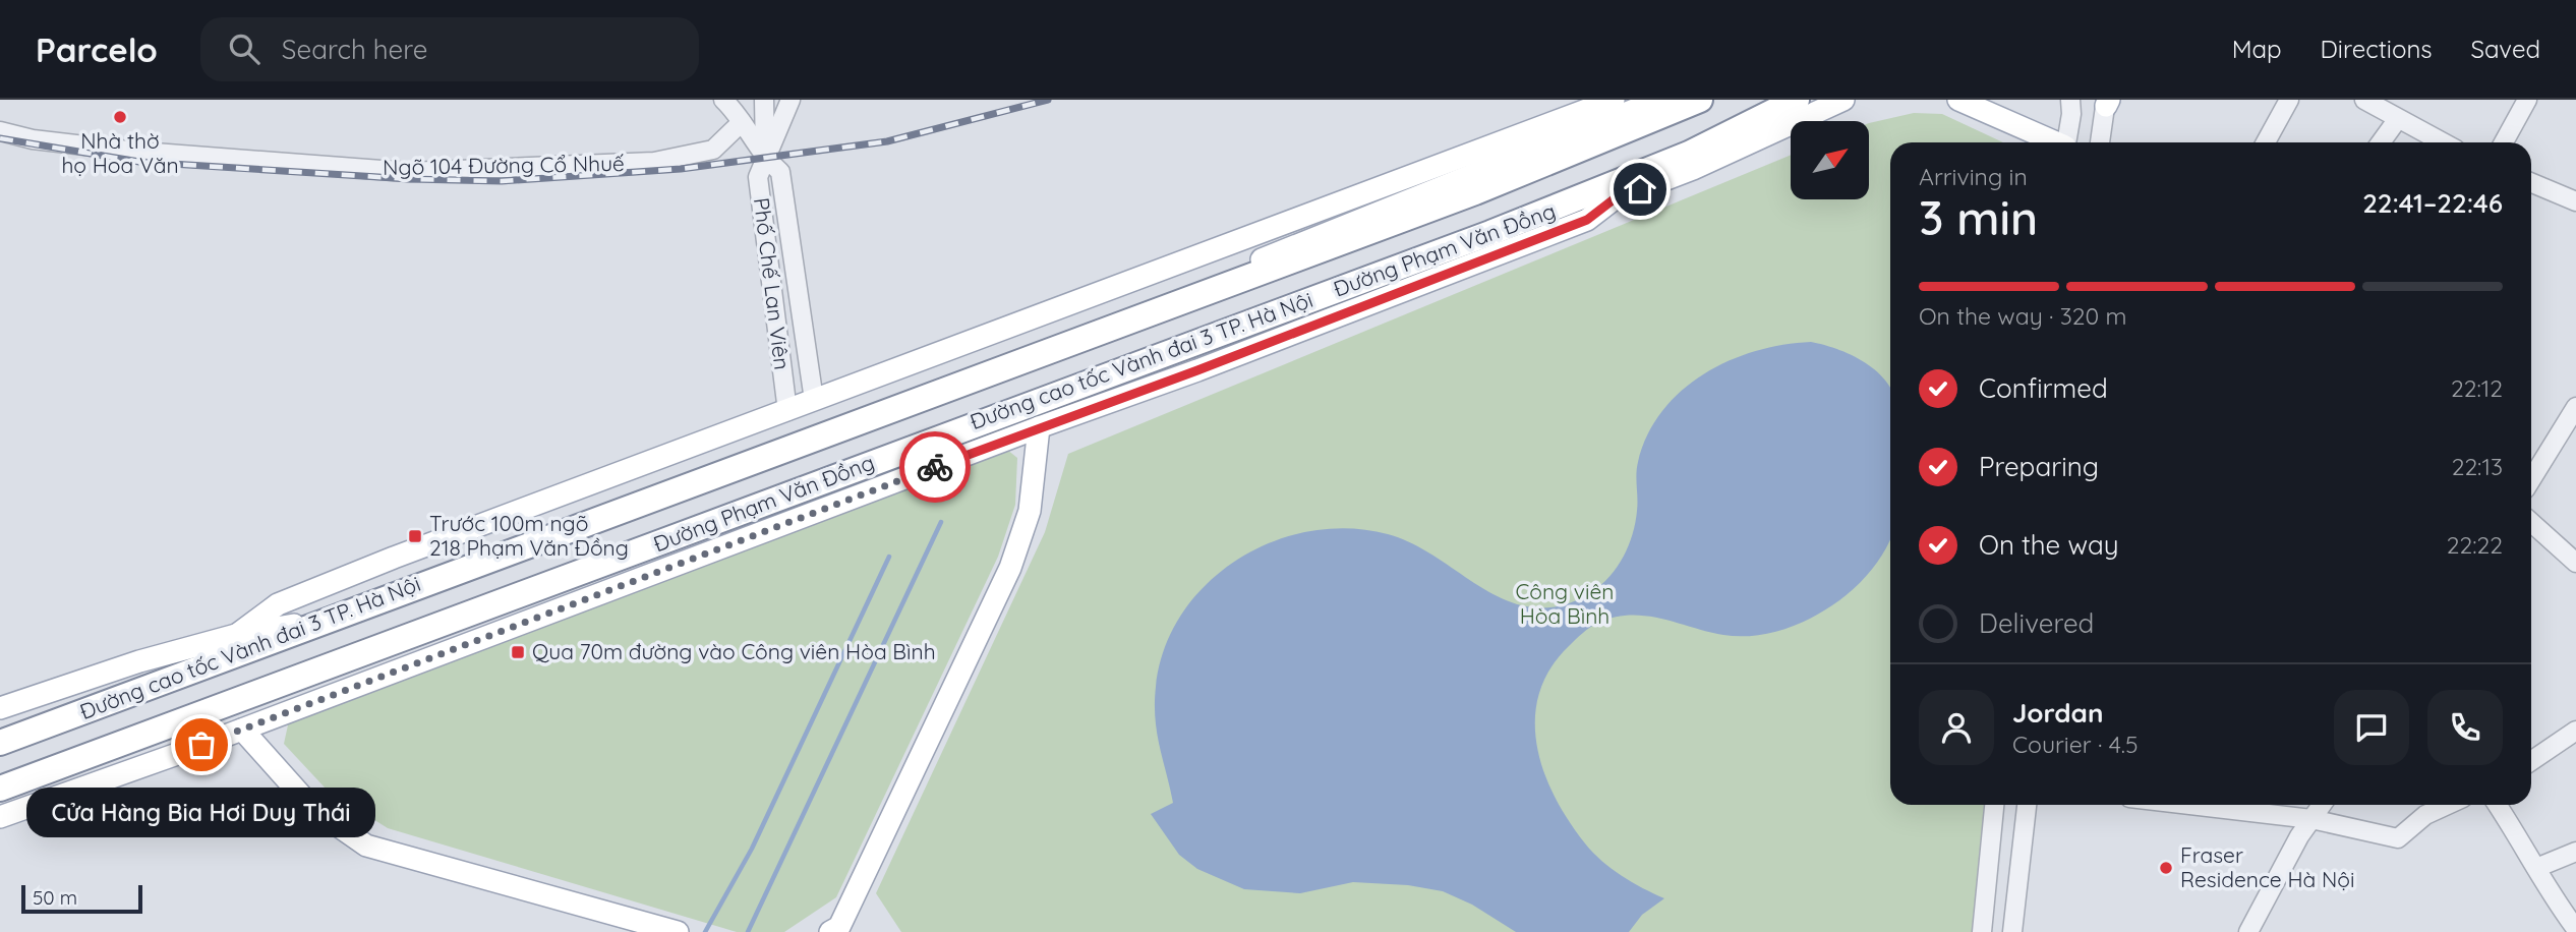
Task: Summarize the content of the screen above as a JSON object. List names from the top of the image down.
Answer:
{
  "streets": {
    "highway": ["Đường cao tốc Vành đai 3 TP. Hà Nội"],
    "main road": ["Đường Phạm Văn Đồng"],
    "street": ["Ngõ 104 Đường Cổ Nhuế", "Phố Chế Lan Viên"]
  },
  "parks": ["Công viên Hòa Bình"],
  "places": {
    "other": ["Nhà thờ họ Hoa Văn", "Cửa Hàng Bia Hơi Duy Thái", "Fraser Residence Hà Nội"],
    "transit": ["Trước 100m ngõ 218 Phạm Văn Đồng", "Qua 70m đường vào Công viên Hòa Bình"]
  },
  "scale_bar": "50 m",
  "north": "top right",
  "page": {
    "header": "Parcelo",
    "search": "Search here",
    "nav": ["Map", "Directions", "Saved"],
    "heading": ["3 min", "Arriving in", "22:41–22:46"],
    "panel": ["Jordan", "Courier · 4.5"],
    "bar": "On the way · 320 m",
    "list": [
      ["Confirmed", "22:12"],
      ["Preparing", "22:13"],
      ["On the way", "22:22"],
      "Delivered"
    ],
    "bubble": "Cửa Hàng Bia Hơi Duy Thái",
    "scale": "50 m"
  }
}
